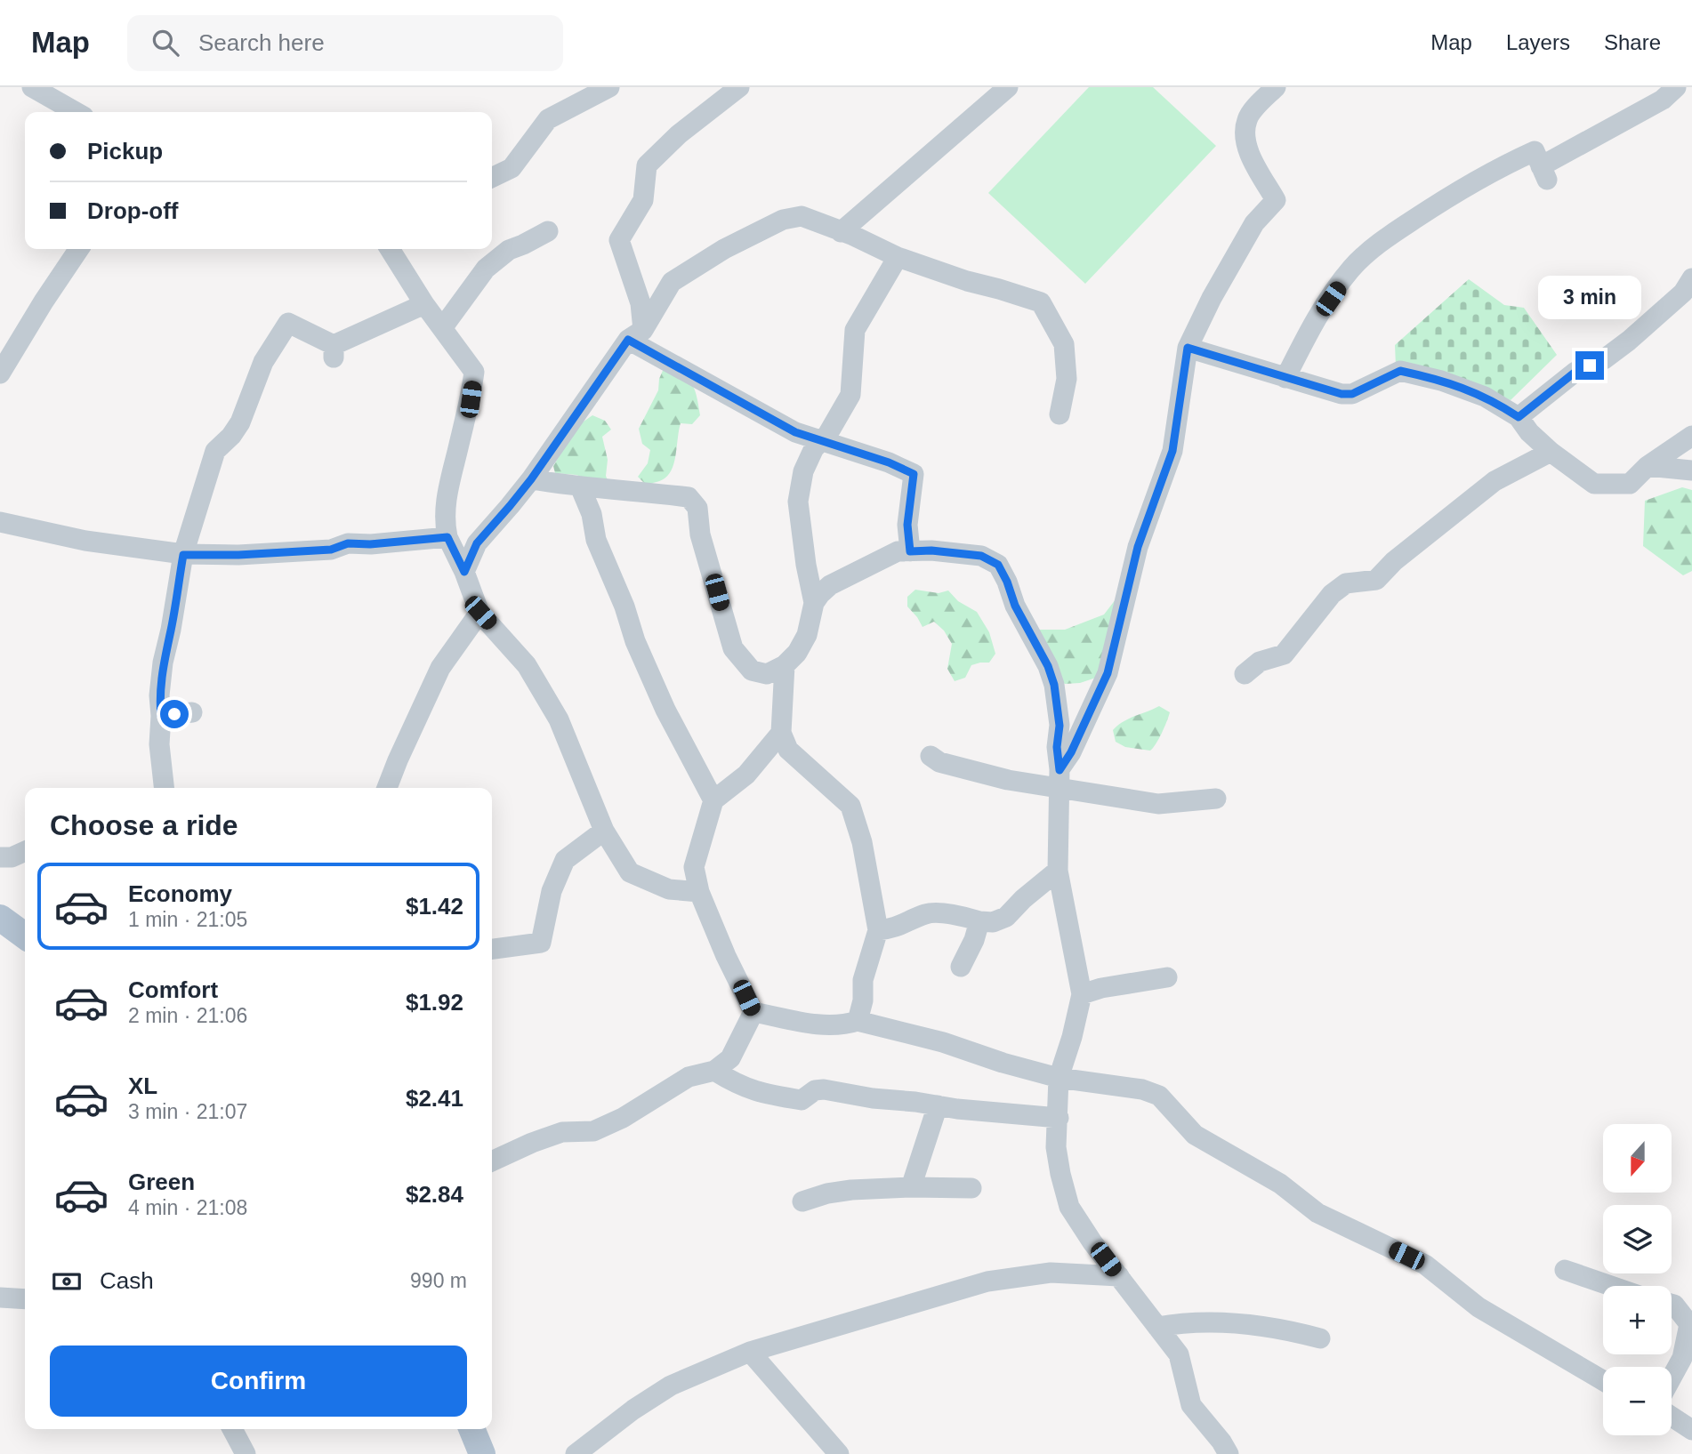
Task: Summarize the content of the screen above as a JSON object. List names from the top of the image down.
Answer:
{
  "north": "bottom",
  "page": {
    "header": "Map",
    "search": "Search here",
    "nav": ["Map", "Layers", "Share"],
    "banner": ["Pickup", "Drop-off"],
    "bubble": "3 min",
    "heading": "Choose a ride",
    "list": [
      {
        "name": "Economy",
        "note": "1 min · 21:05",
        "value": "$1.42"
      },
      {
        "name": "Comfort",
        "note": "2 min · 21:06",
        "value": "$1.92"
      },
      {
        "name": "XL",
        "note": "3 min · 21:07",
        "value": "$2.41"
      },
      {
        "name": "Green",
        "note": "4 min · 21:08",
        "value": "$2.84"
      }
    ],
    "map_buttons": ["+", "−"],
    "pay": ["Cash", "990 m"],
    "buttons": "Confirm"
  }
}
